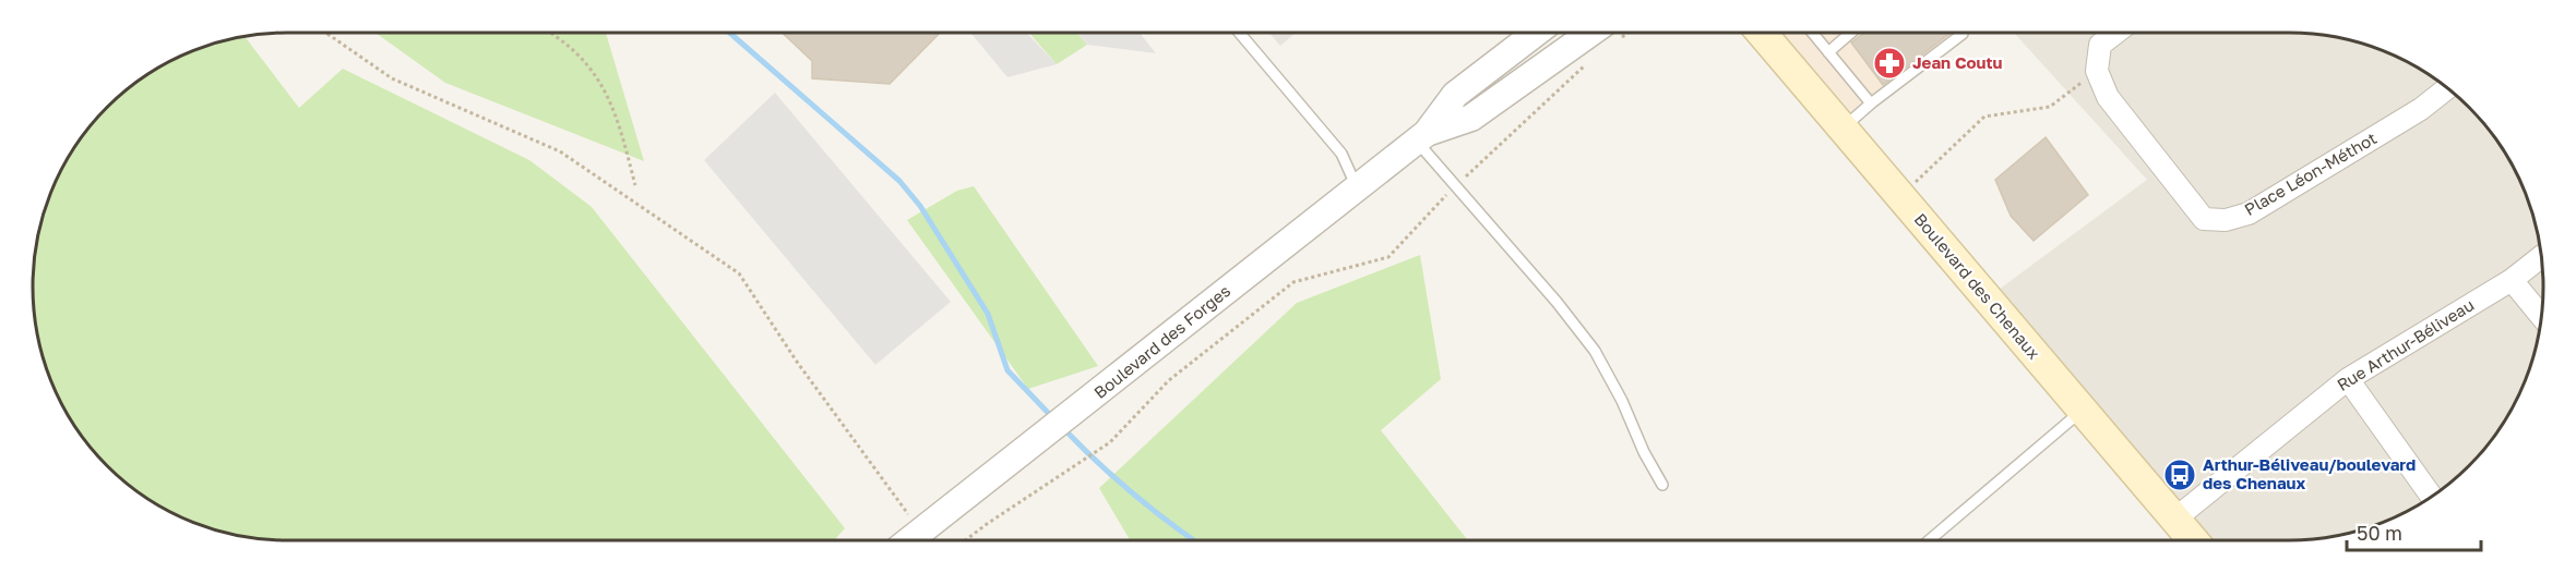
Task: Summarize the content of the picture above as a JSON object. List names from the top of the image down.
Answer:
{
  "streets": {
    "main road": ["Boulevard des Chenaux"],
    "street": ["Place Léon-Méthot", "Boulevard des Forges", "Rue Arthur-Béliveau"]
  },
  "crossings": [
    ["Boulevard des Chenaux", "Rue Arthur-Béliveau"]
  ],
  "places": {
    "pharmacy": ["Jean Coutu"],
    "bus stop": ["Arthur-Béliveau/boulevard des Chenaux"]
  },
  "scale_bar": "50 m"
}
